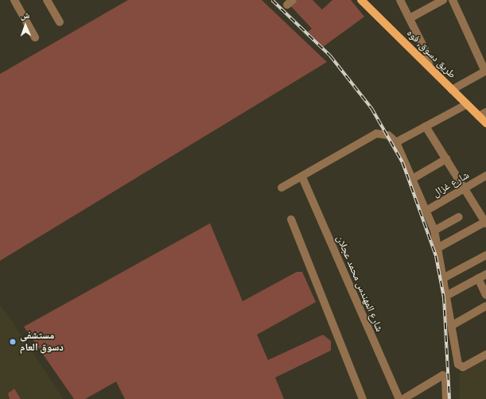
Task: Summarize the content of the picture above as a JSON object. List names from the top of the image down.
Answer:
{
  "streets": {
    "main road": ["طريق دسوق, فوه"],
    "street": ["شارع غزال", "شارع المهندس محمد عجلان"]
  },
  "places": ["مستشفى دسوق العام"],
  "north": "top"
}
